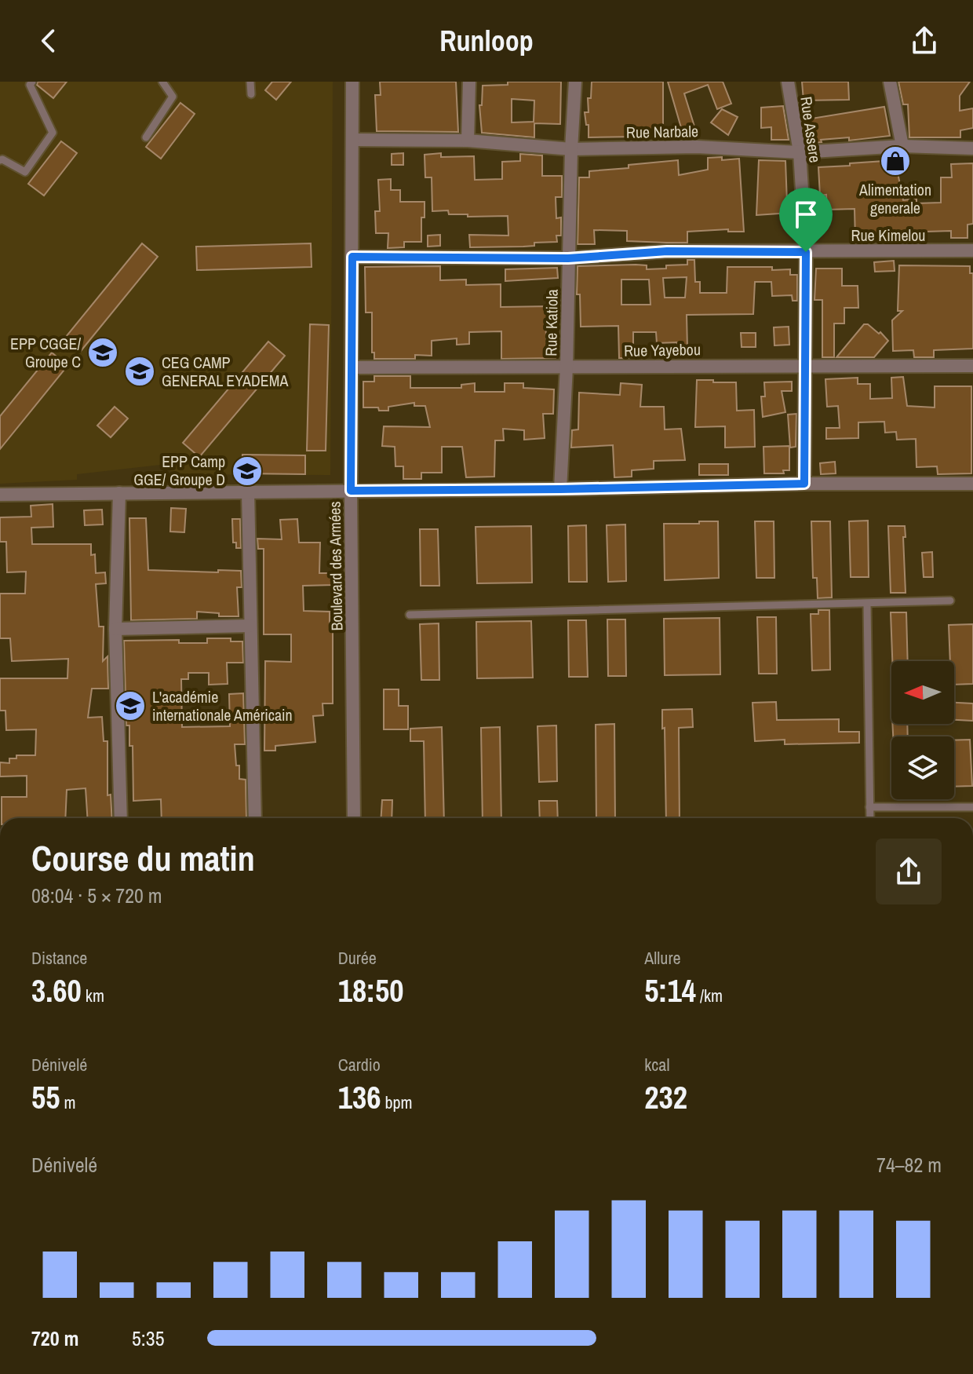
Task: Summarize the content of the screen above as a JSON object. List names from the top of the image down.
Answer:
{
  "streets": {
    "street": [
      "Rue Assere",
      "Rue Narbale",
      "Rue Kimelou",
      "Rue Katiola",
      "Rue Yayebou",
      "Boulevard des Armées"
    ]
  },
  "crossings": [
    ["Rue Assere", "Rue Narbale"],
    ["Rue Assere", "Rue Kimelou"],
    ["Rue Assere", "Rue Yayebou"],
    ["Rue Narbale", "Rue Katiola"],
    ["Rue Narbale", "Boulevard des Armées"],
    ["Rue Kimelou", "Rue Katiola"],
    ["Rue Kimelou", "Boulevard des Armées"],
    ["Rue Katiola", "Rue Yayebou"],
    ["Rue Yayebou", "Boulevard des Armées"]
  ],
  "places": {
    "shop": ["Alimentation generale"],
    "school or university": [
      "EPP CGGE/ Groupe C",
      "CEG CAMP GENERAL EYADEMA",
      "EPP Camp GGE/ Groupe D",
      "L'académie internationale Américain"
    ]
  },
  "north": "left",
  "page": {
    "header": "Runloop",
    "heading": ["Course du matin", "08:04 · 5 × 720 m"],
    "stats": [
      ["Distance", "3.60 km"],
      ["Durée", "18:50"],
      ["Allure", "5:14 /km"],
      ["Dénivelé", "55 m"],
      ["Cardio", "136 bpm"],
      ["kcal", "232"]
    ],
    "chart": ["Dénivelé", "74–82 m"],
    "list": [
      {
        "name": "720 m",
        "note": "5:35"
      }
    ]
  }
}
